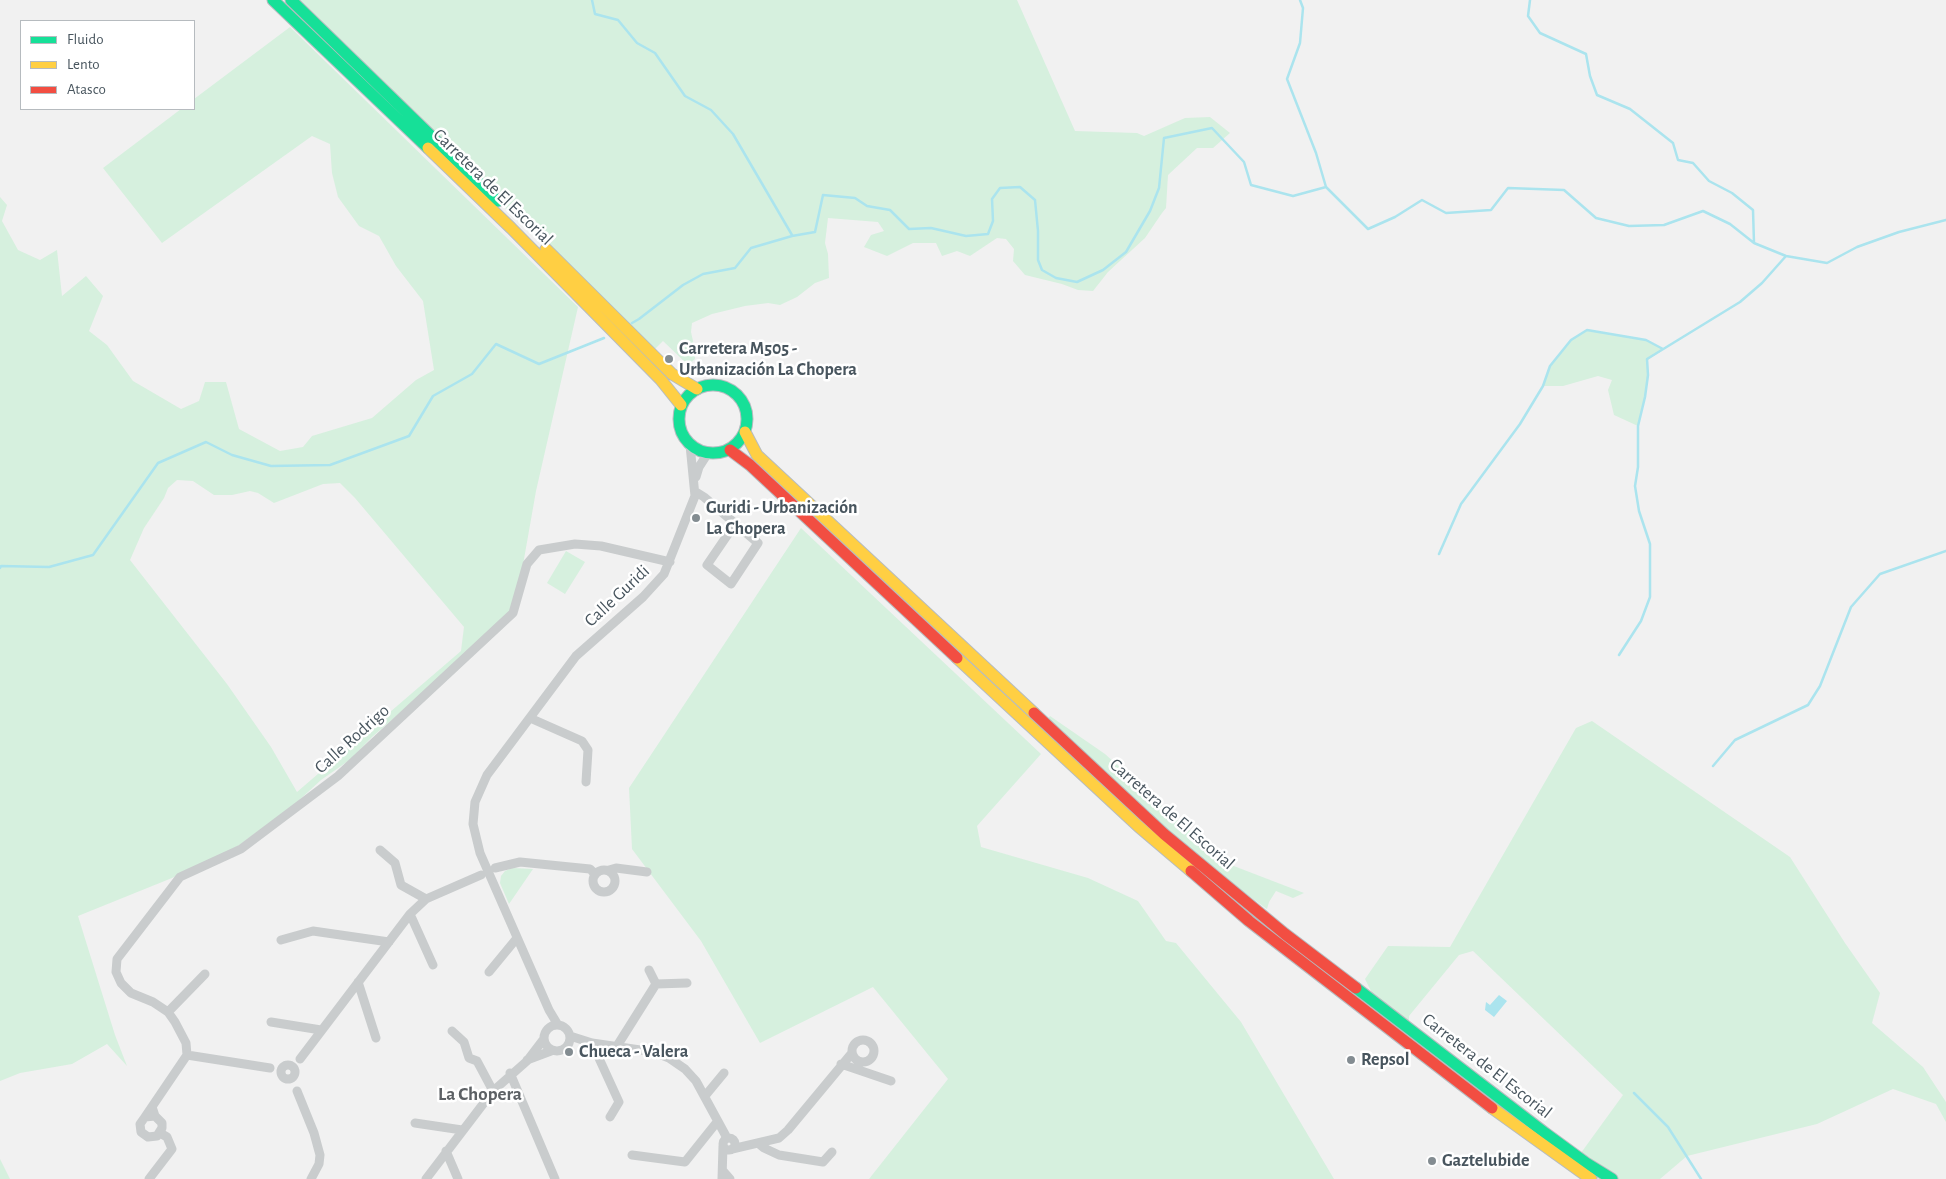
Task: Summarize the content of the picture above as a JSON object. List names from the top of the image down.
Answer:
{
  "streets": {
    "highway": ["Carretera de El Escorial"],
    "street": ["Calle Guridi", "Calle Rodrigo"]
  },
  "crossings": [
    ["Carretera de El Escorial", "Calle Guridi"],
    ["Calle Guridi", "Calle Rodrigo"]
  ],
  "districts": ["La Chopera"],
  "places": [
    "Carretera M505 - Urbanización La Chopera",
    "Guridi - Urbanización La Chopera",
    "Chueca - Valera",
    "Repsol",
    "Gaztelubide"
  ],
  "legend": ["Fluido", "Lento", "Atasco"]
}
